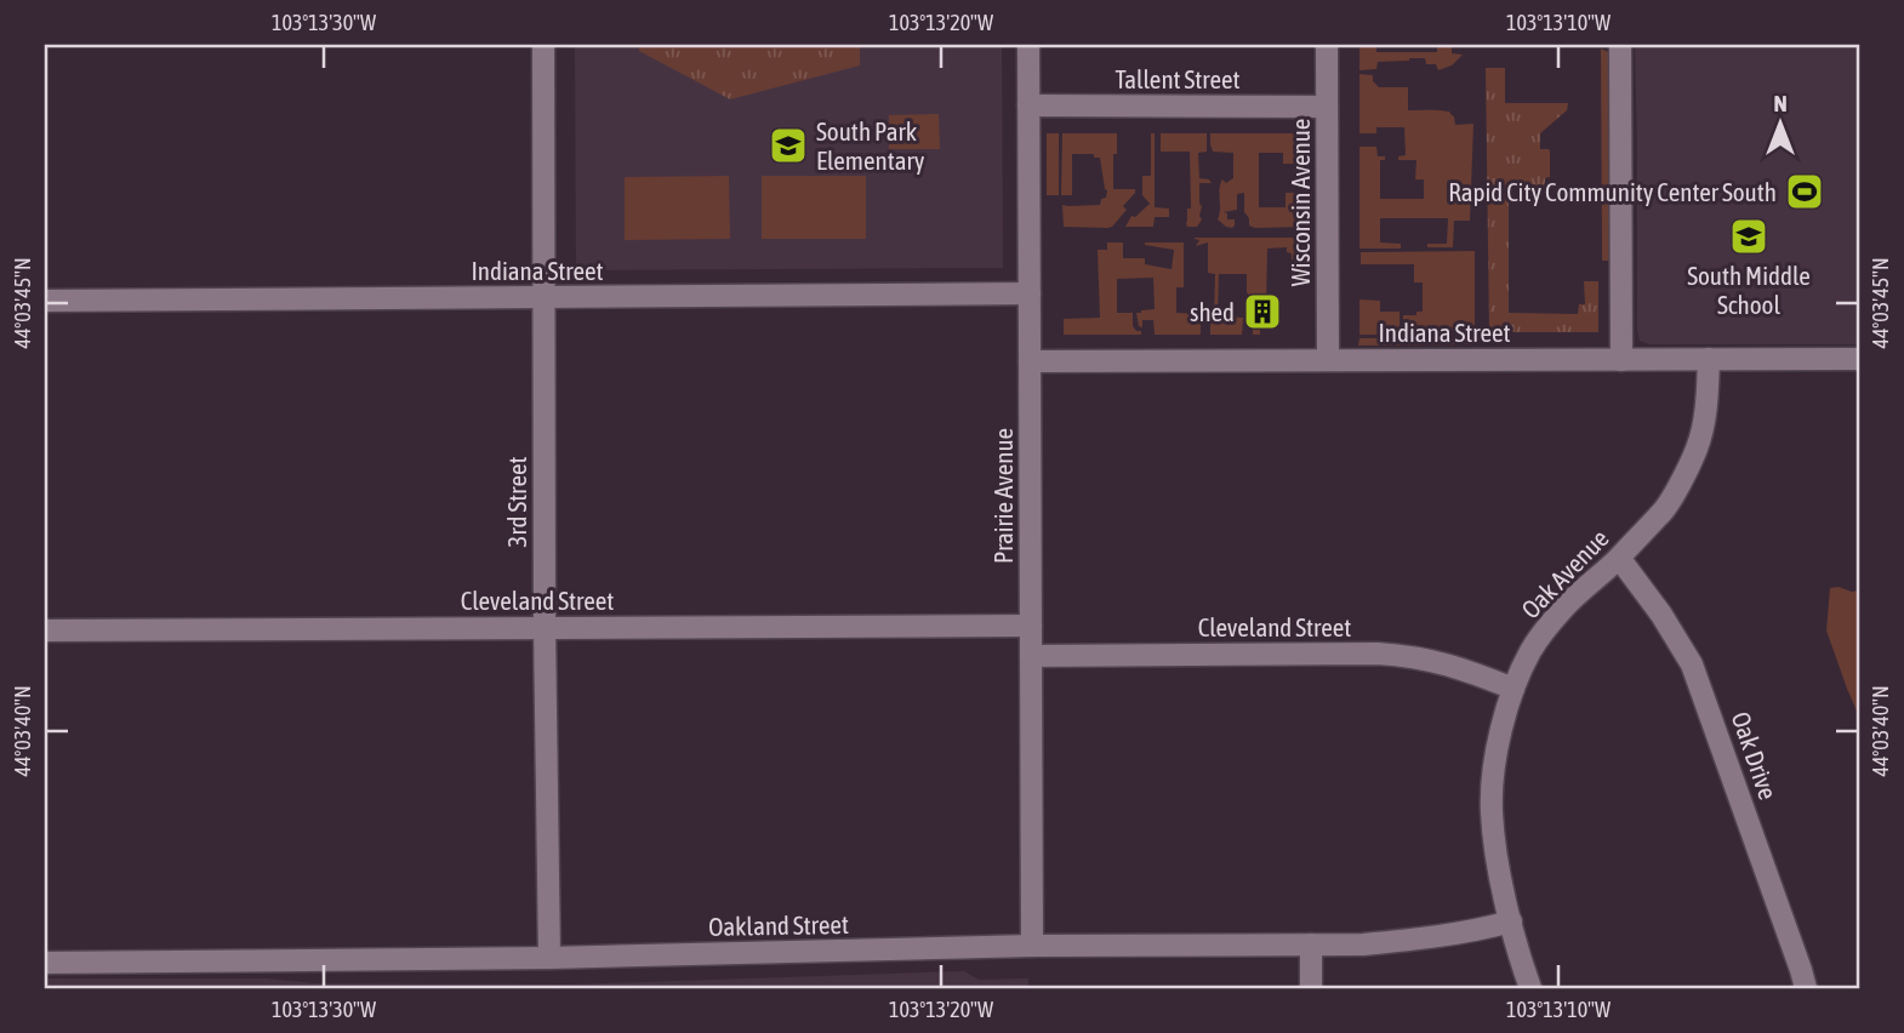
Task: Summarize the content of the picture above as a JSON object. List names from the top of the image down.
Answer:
{
  "streets": {
    "street": [
      "Tallent Street",
      "Wisconsin Avenue",
      "Indiana Street",
      "Prairie Avenue",
      "3rd Street",
      "Oak Avenue",
      "Cleveland Street",
      "Oak Drive",
      "Oakland Street"
    ]
  },
  "crossings": [
    ["Tallent Street", "Wisconsin Avenue"],
    ["Tallent Street", "Prairie Avenue"],
    ["Wisconsin Avenue", "Indiana Street"],
    ["Indiana Street", "Prairie Avenue"],
    ["Indiana Street", "3rd Street"],
    ["Indiana Street", "Oak Avenue"],
    ["Prairie Avenue", "Cleveland Street"],
    ["Prairie Avenue", "Oakland Street"],
    ["3rd Street", "Cleveland Street"],
    ["3rd Street", "Oakland Street"],
    ["Oak Avenue", "Cleveland Street"],
    ["Oak Avenue", "Oak Drive"],
    ["Oak Avenue", "Oakland Street"]
  ],
  "places": {
    "school or university": ["South Park Elementary", "South Middle School"],
    "sports": ["Rapid City Community Center South"],
    "building": ["shed"]
  },
  "north": "top",
  "coordinates": [
    "103°13'30\"W",
    "103°13'20\"W",
    "103°13'10\"W",
    "44°03'45\"N",
    "44°03'40\"N"
  ]
}
